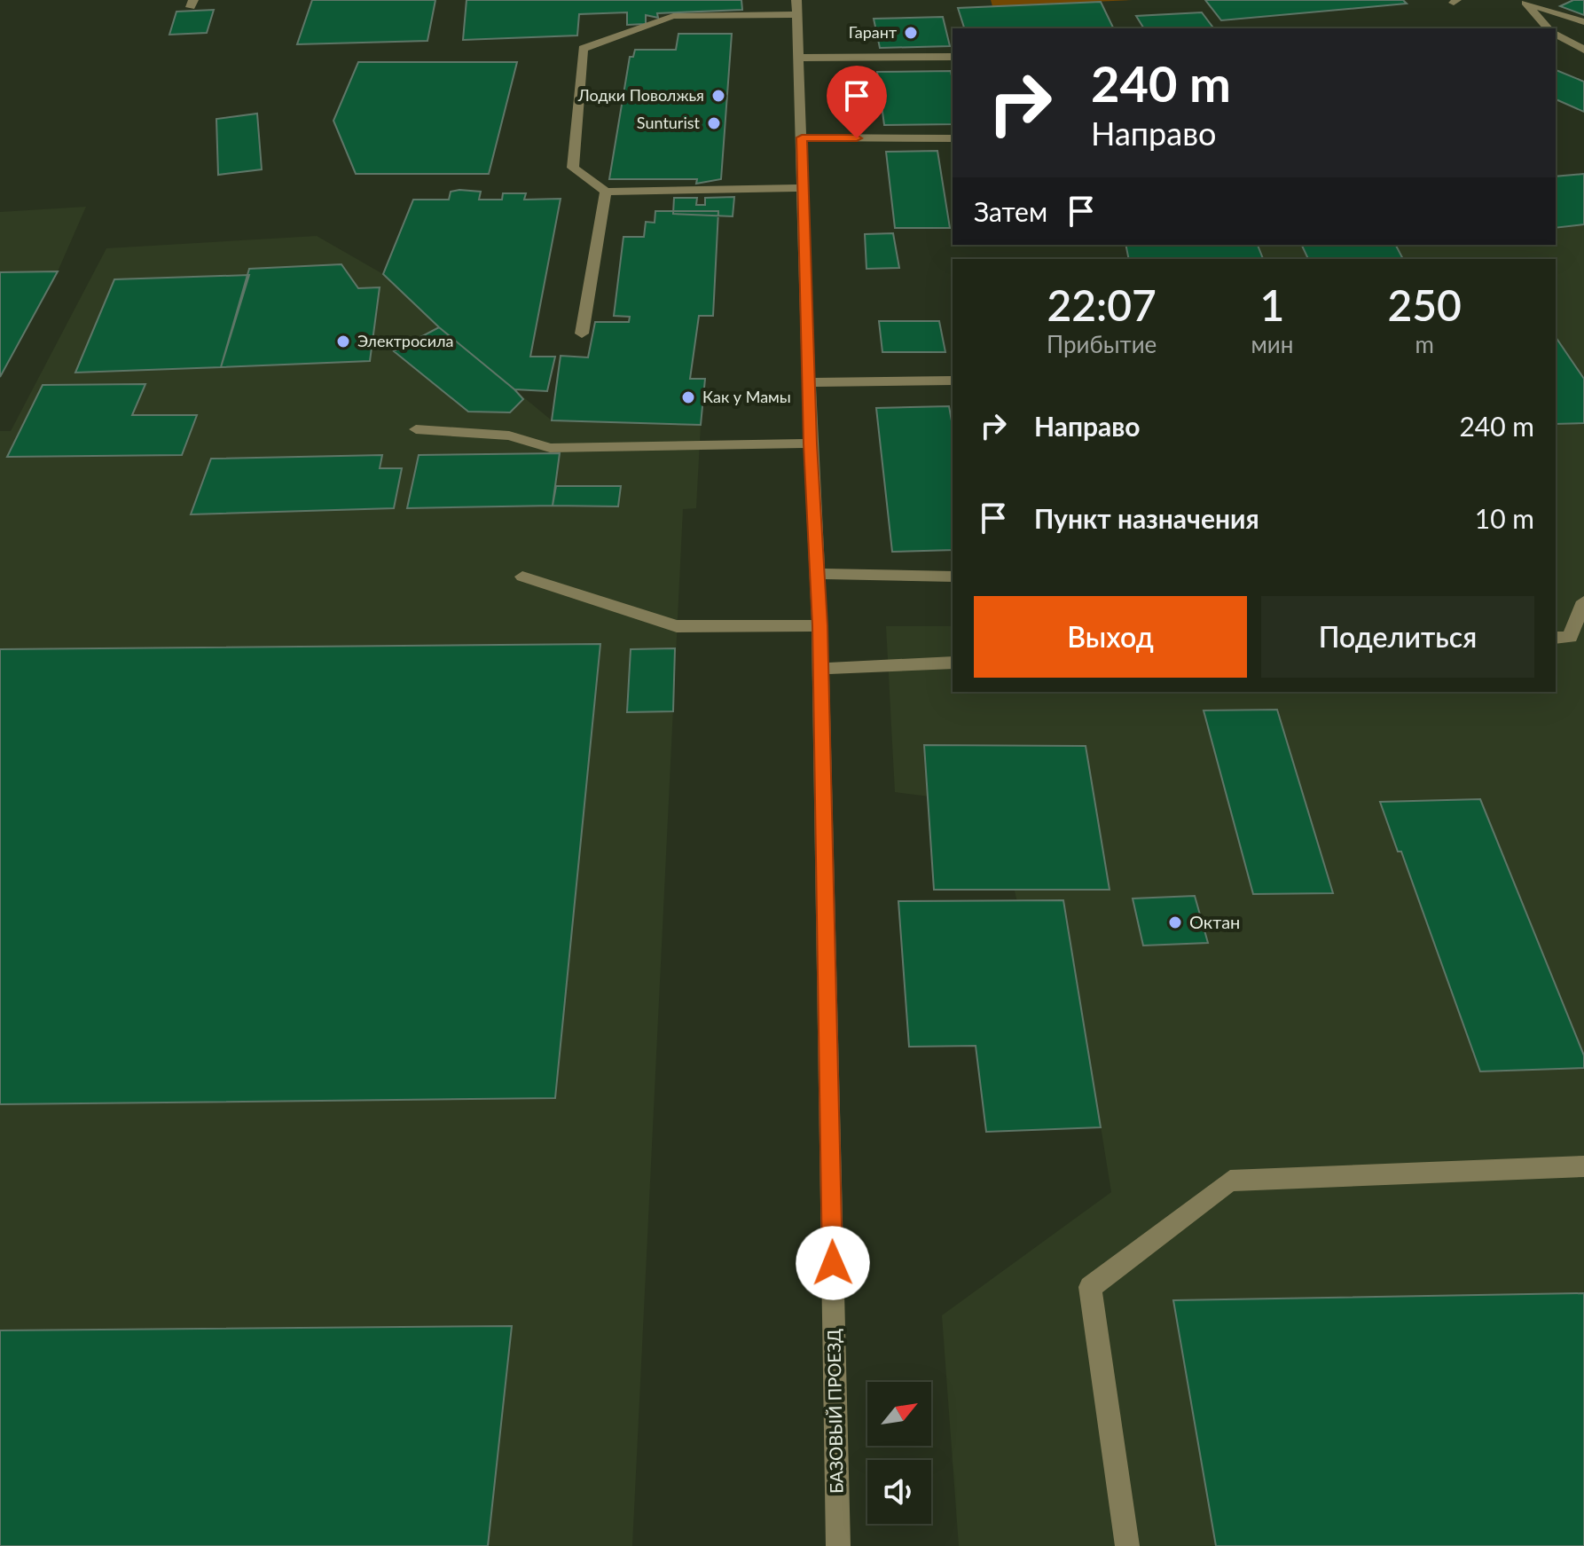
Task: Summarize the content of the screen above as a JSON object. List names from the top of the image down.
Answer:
{
  "streets": {
    "street": ["БАЗОВЫЙ ПРОЕЗД"]
  },
  "places": [
    "Гарант",
    "Лодки Поволжья",
    "Sunturist",
    "Электросила",
    "Как у Мамы",
    "Октан"
  ],
  "north": "top right",
  "page": {
    "turn": ["240 m", "Направо"],
    "then": "Затем",
    "eta": [
      "22:07",
      "Прибытие",
      "1",
      "мин",
      "250",
      "m"
    ],
    "list": [
      {
        "name": "Направо",
        "value": "240 m"
      },
      {
        "name": "Пункт назначения",
        "value": "10 m"
      }
    ],
    "buttons": ["Выход", "Поделиться"]
  }
}
